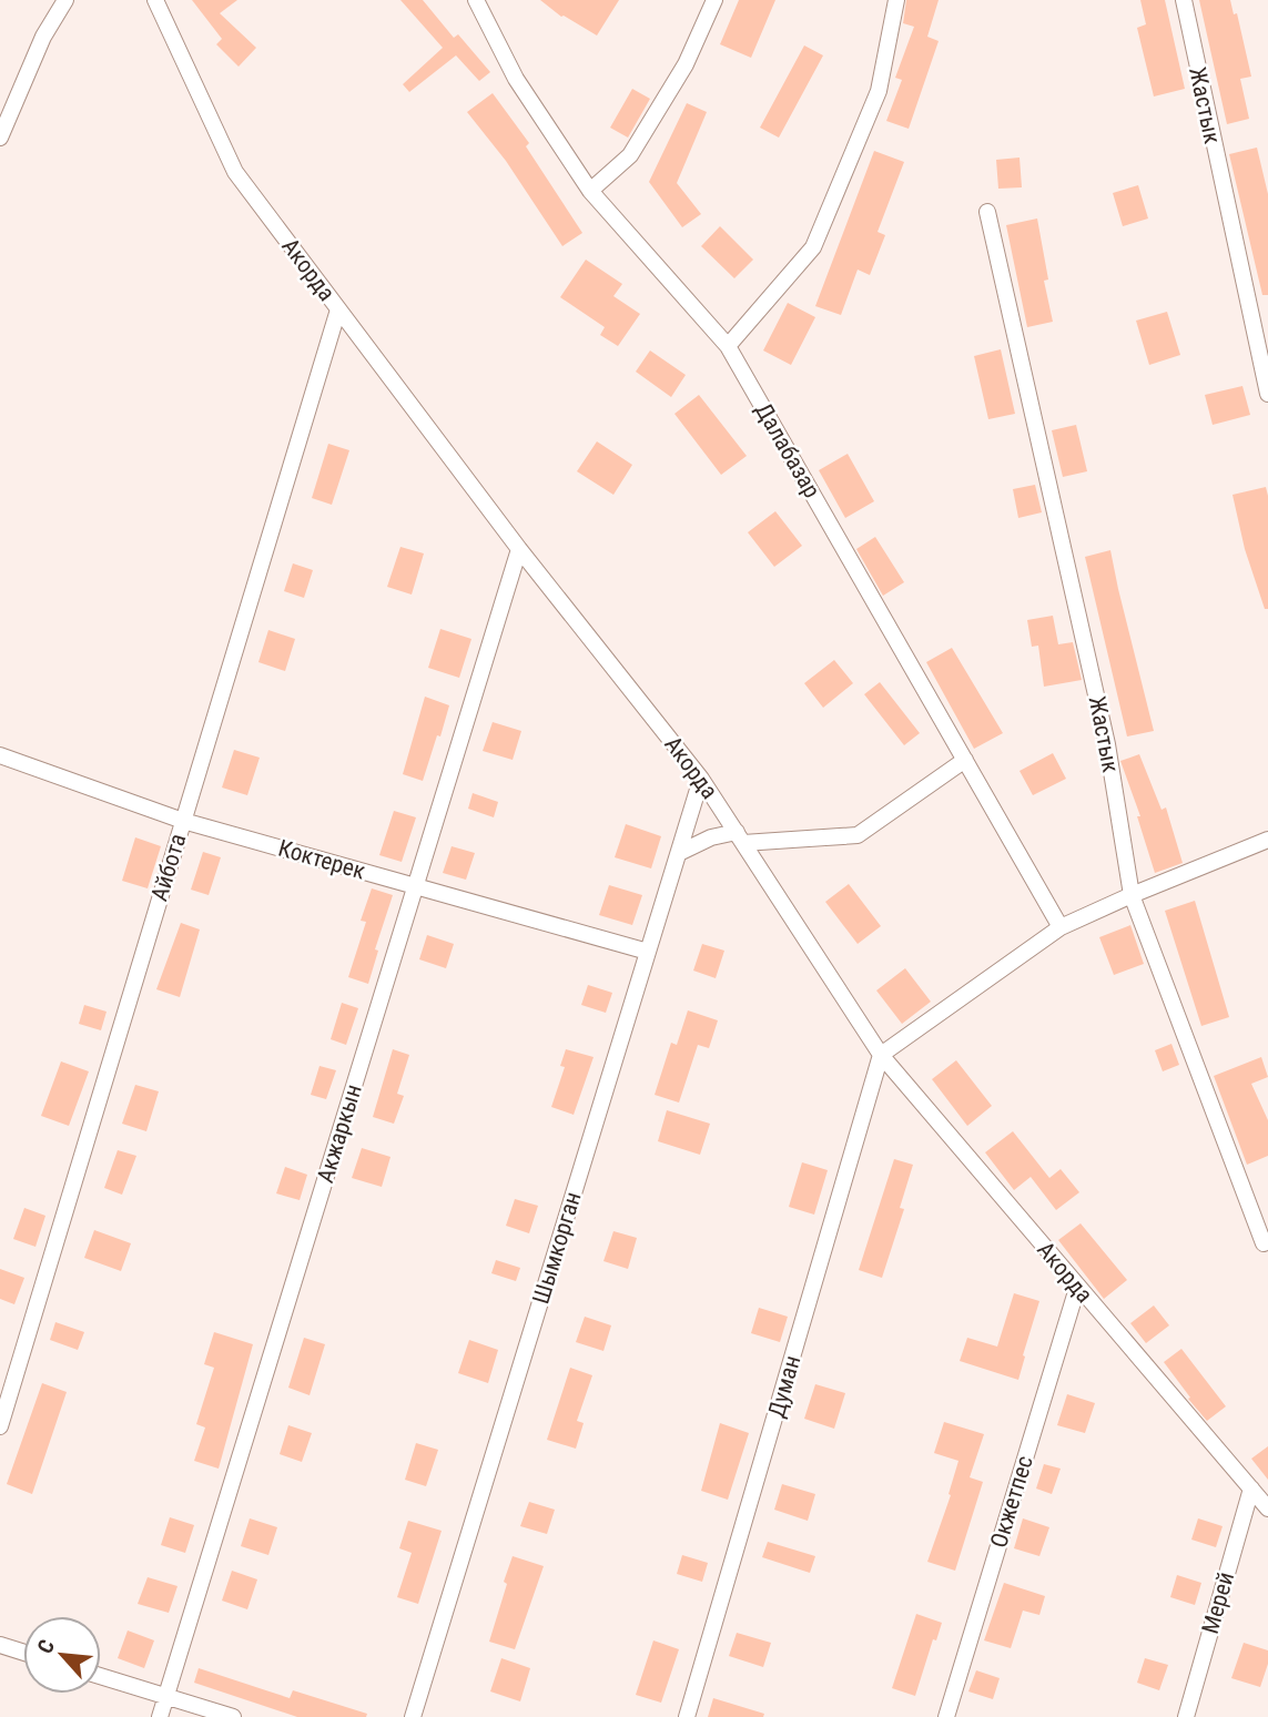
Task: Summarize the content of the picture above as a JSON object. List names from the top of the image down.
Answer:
{
  "streets": {
    "street": [
      "Жастык",
      "Акорда",
      "Далабазар",
      "Коктерек",
      "Айбота",
      "Акжаркын",
      "Шымкорган",
      "Думан",
      "Окжетпес",
      "Мерей"
    ]
  },
  "crossings": [
    ["Акорда", "Айбота"],
    ["Акорда", "Акжаркын"],
    ["Акорда", "Шымкорган"],
    ["Акорда", "Думан"],
    ["Акорда", "Окжетпес"],
    ["Акорда", "Мерей"],
    ["Коктерек", "Айбота"],
    ["Коктерек", "Акжаркын"],
    ["Коктерек", "Шымкорган"]
  ],
  "north": "top left"
}
